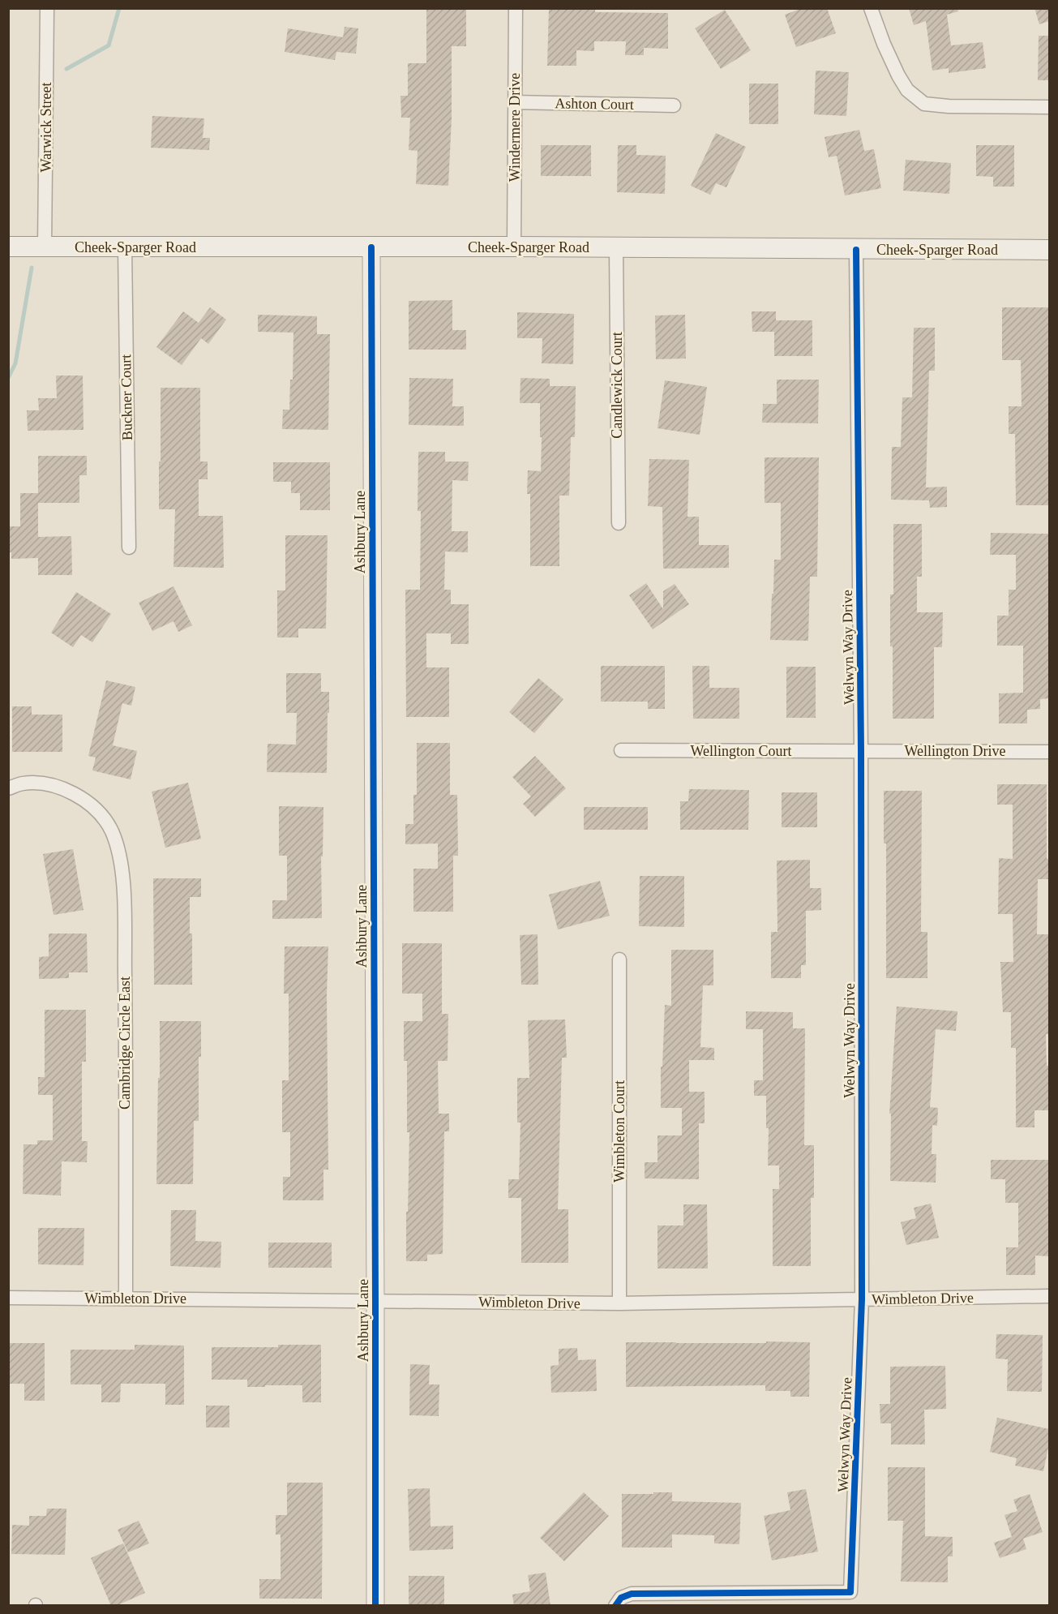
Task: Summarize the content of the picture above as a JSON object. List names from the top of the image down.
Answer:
{
  "streets": {
    "main road": ["Cheek-Sparger Road"],
    "street": [
      "Ashton Court",
      "Warwick Street",
      "Windermere Drive",
      "Candlewick Court",
      "Buckner Court",
      "Ashbury Lane",
      "Welwyn Way Drive",
      "Wellington Court",
      "Wellington Drive",
      "Cambridge Circle East",
      "Wimbleton Court",
      "Wimbleton Drive"
    ]
  },
  "crossings": [
    ["Ashton Court", "Windermere Drive"],
    ["Warwick Street", "Cheek-Sparger Road"],
    ["Windermere Drive", "Cheek-Sparger Road"],
    ["Cheek-Sparger Road", "Candlewick Court"],
    ["Cheek-Sparger Road", "Buckner Court"],
    ["Cheek-Sparger Road", "Ashbury Lane"],
    ["Cheek-Sparger Road", "Welwyn Way Drive"],
    ["Ashbury Lane", "Wimbleton Drive"],
    ["Welwyn Way Drive", "Wellington Court"],
    ["Welwyn Way Drive", "Wellington Drive"],
    ["Welwyn Way Drive", "Wimbleton Drive"],
    ["Wellington Court", "Wellington Drive"],
    ["Cambridge Circle East", "Wimbleton Drive"],
    ["Wimbleton Court", "Wimbleton Drive"]
  ]
}
